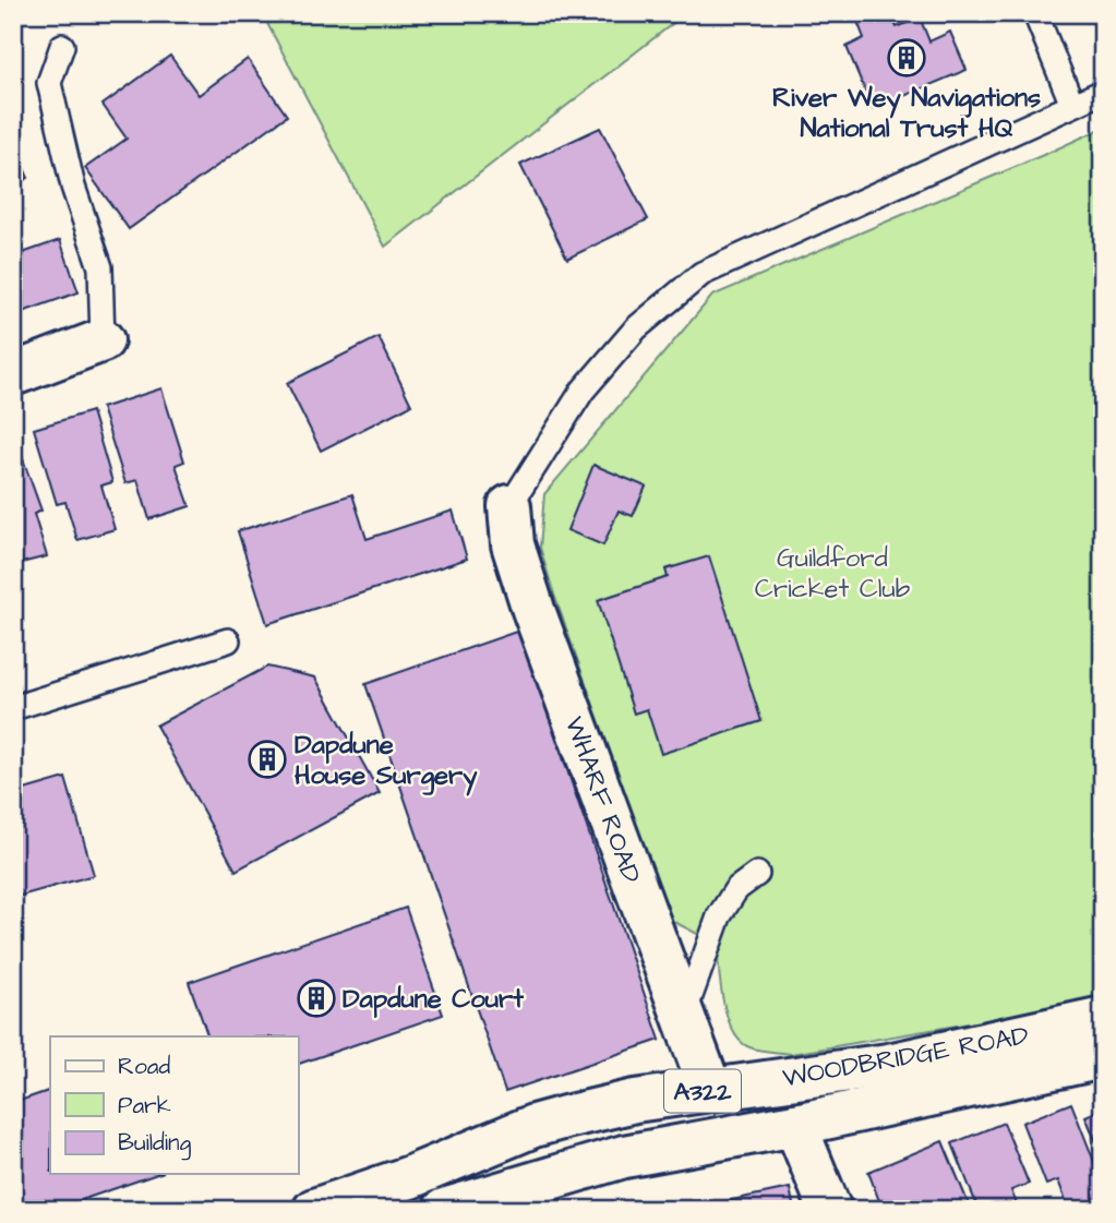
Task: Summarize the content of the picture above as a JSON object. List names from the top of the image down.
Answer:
{
  "streets": {
    "main road": ["WHARF ROAD", "WOODBRIDGE ROAD", "A322"]
  },
  "crossings": [
    ["WHARF ROAD", "WOODBRIDGE ROAD"]
  ],
  "parks": ["Guildford Cricket Club"],
  "places": {
    "building": ["River Wey Navigations National Trust HQ", "Dapdune House Surgery", "Dapdune Court"]
  },
  "legend": ["Road", "Park", "Building"]
}
